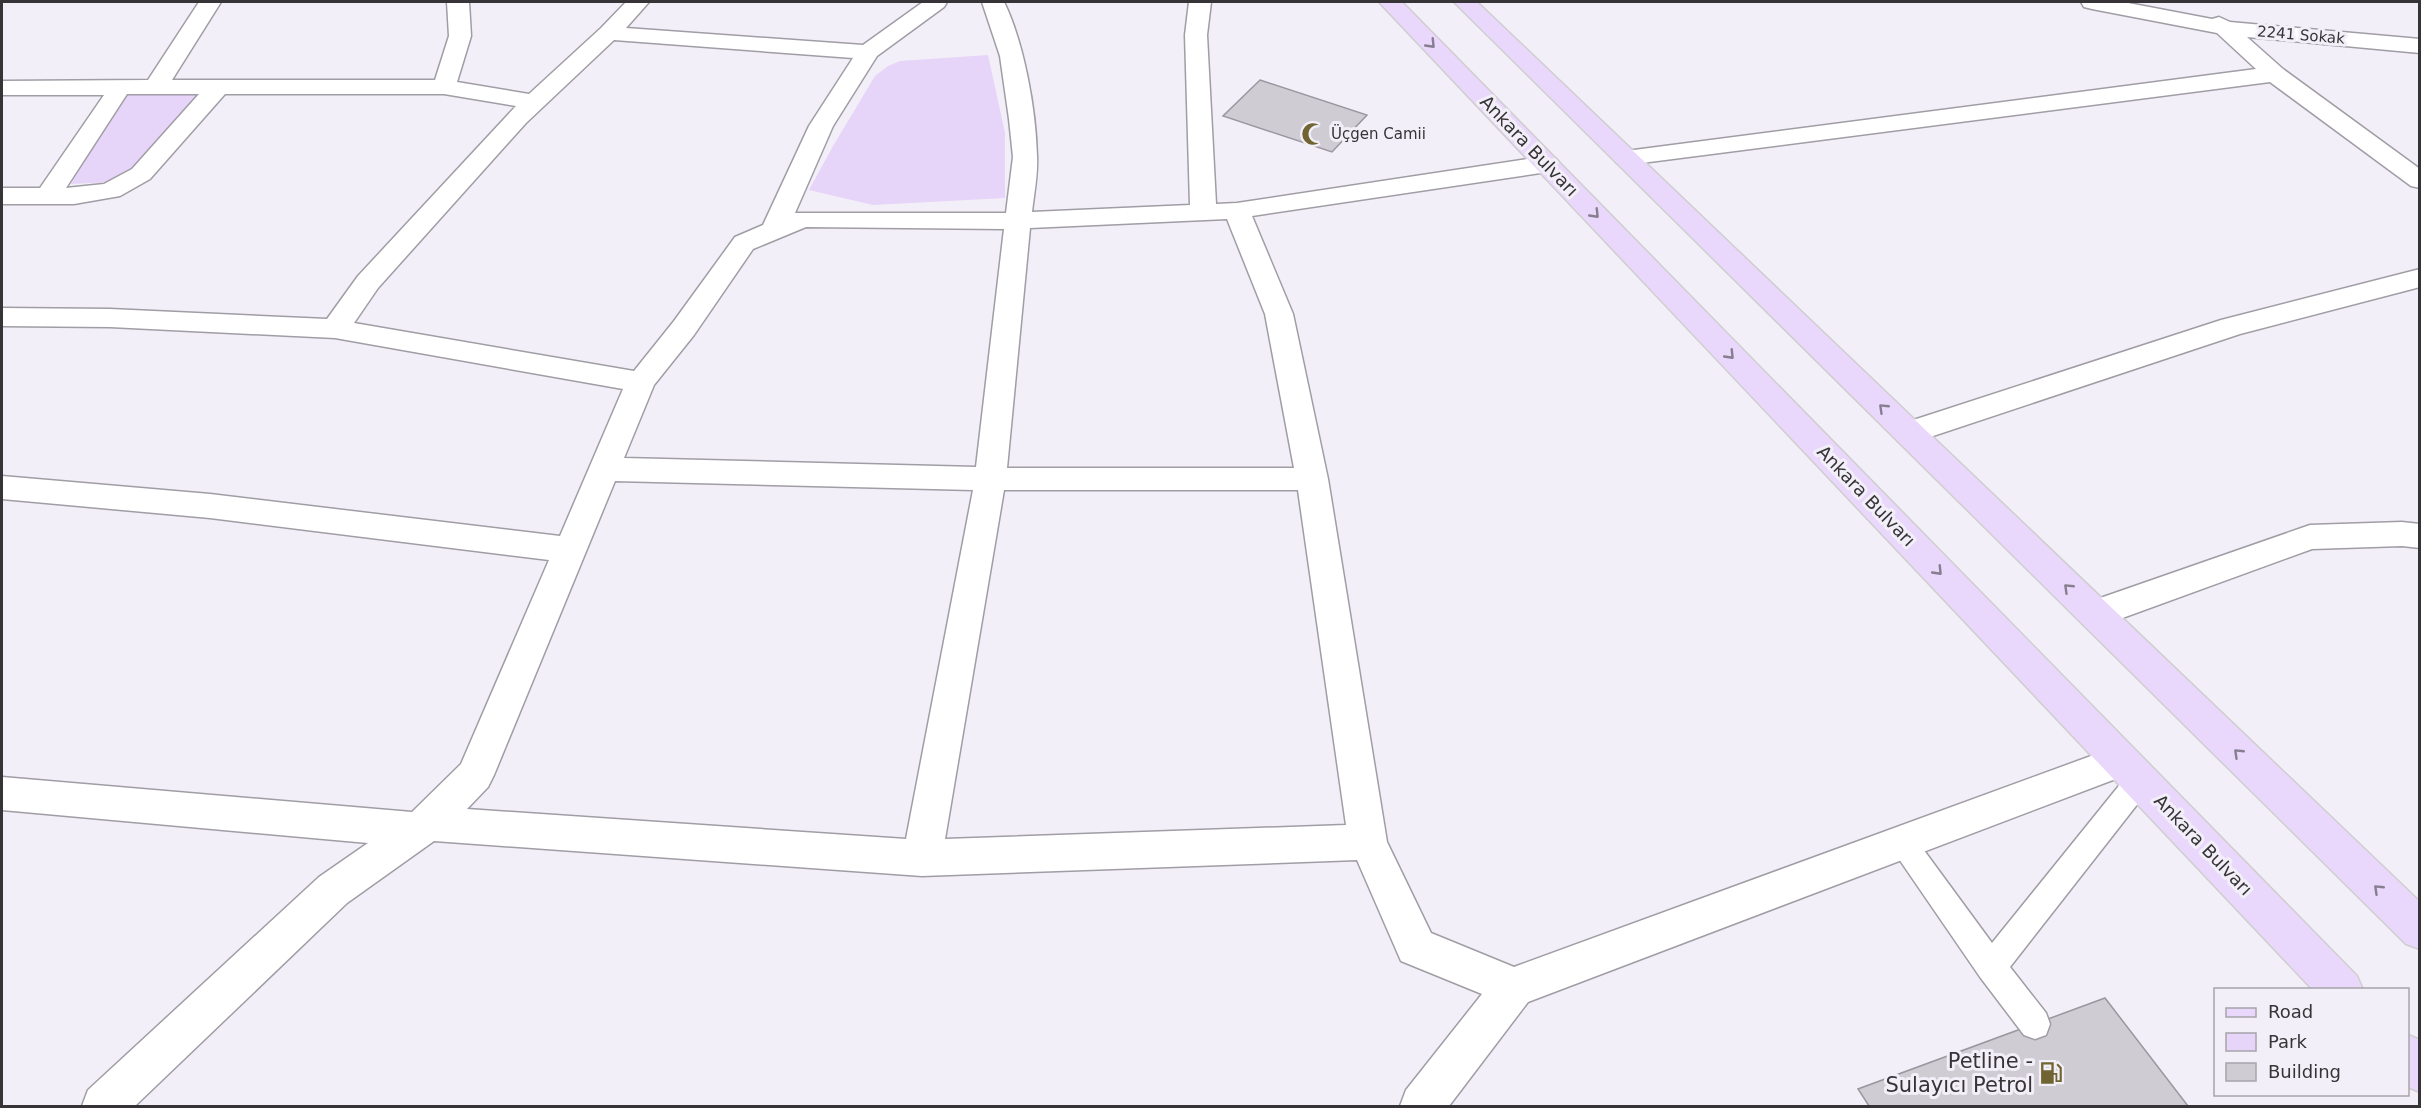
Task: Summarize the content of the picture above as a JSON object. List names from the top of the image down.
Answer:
{
  "streets": {
    "main road": ["Ankara Bulvarı"],
    "street": ["2241 Sokak"]
  },
  "places": {
    "mosque": ["Üçgen Camii"],
    "fuel station": ["Petline - Sulayıcı Petrol"]
  },
  "legend": ["Road", "Park", "Building"]
}
